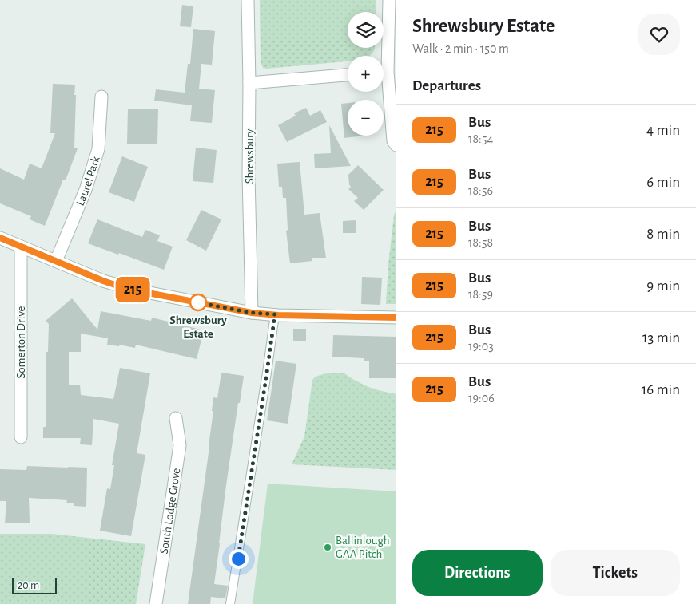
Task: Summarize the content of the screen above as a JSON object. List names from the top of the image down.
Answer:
{
  "streets": {
    "street": [
      "Shrewsbury",
      "Laurel Park",
      "Somerton Drive",
      "South Lodge Grove"
    ]
  },
  "places": ["Shrewsbury Estate", "Ballinlough GAA Pitch"],
  "lines": ["bus line 215"],
  "scale_bar": "20 m",
  "page": {
    "on_map": "215",
    "heading": [
      ["Shrewsbury Estate", "Walk · 2 min · 150 m"],
      "Departures"
    ],
    "map_buttons": ["+", "−"],
    "list": [
      {
        "mark": "215",
        "name": "Bus",
        "note": "18:54",
        "value": "4 min"
      },
      {
        "mark": "215",
        "name": "Bus",
        "note": "18:56",
        "value": "6 min"
      },
      {
        "mark": "215",
        "name": "Bus",
        "note": "18:58",
        "value": "8 min"
      },
      {
        "mark": "215",
        "name": "Bus",
        "note": "18:59",
        "value": "9 min"
      },
      {
        "mark": "215",
        "name": "Bus",
        "note": "19:03",
        "value": "13 min"
      },
      {
        "mark": "215",
        "name": "Bus",
        "note": "19:06",
        "value": "16 min"
      }
    ],
    "buttons": ["Directions", "Tickets"],
    "scale": "20 m"
  }
}
